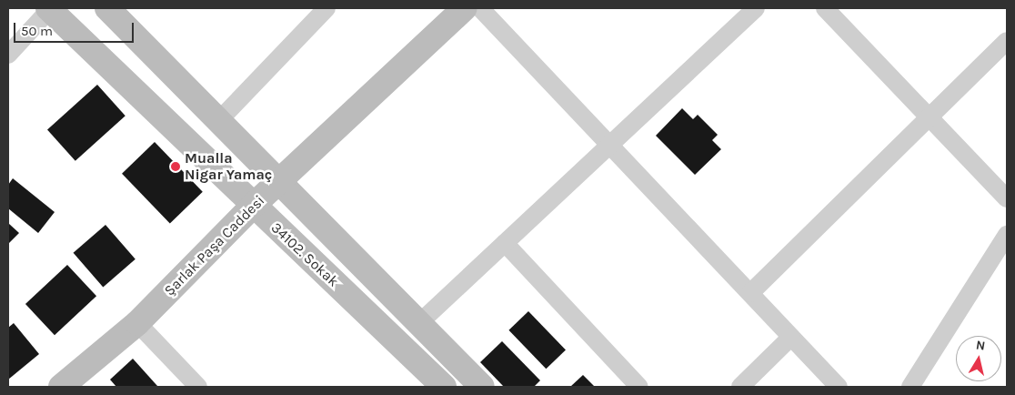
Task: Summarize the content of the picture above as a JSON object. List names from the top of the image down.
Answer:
{
  "streets": {
    "street": ["Şarlak Paşa Caddesi", "34102. Sokak"]
  },
  "crossings": [
    ["Şarlak Paşa Caddesi", "34102. Sokak"]
  ],
  "places": ["Mualla Nigar Yamaç"],
  "scale_bar": "50 m",
  "north": "top"
}
